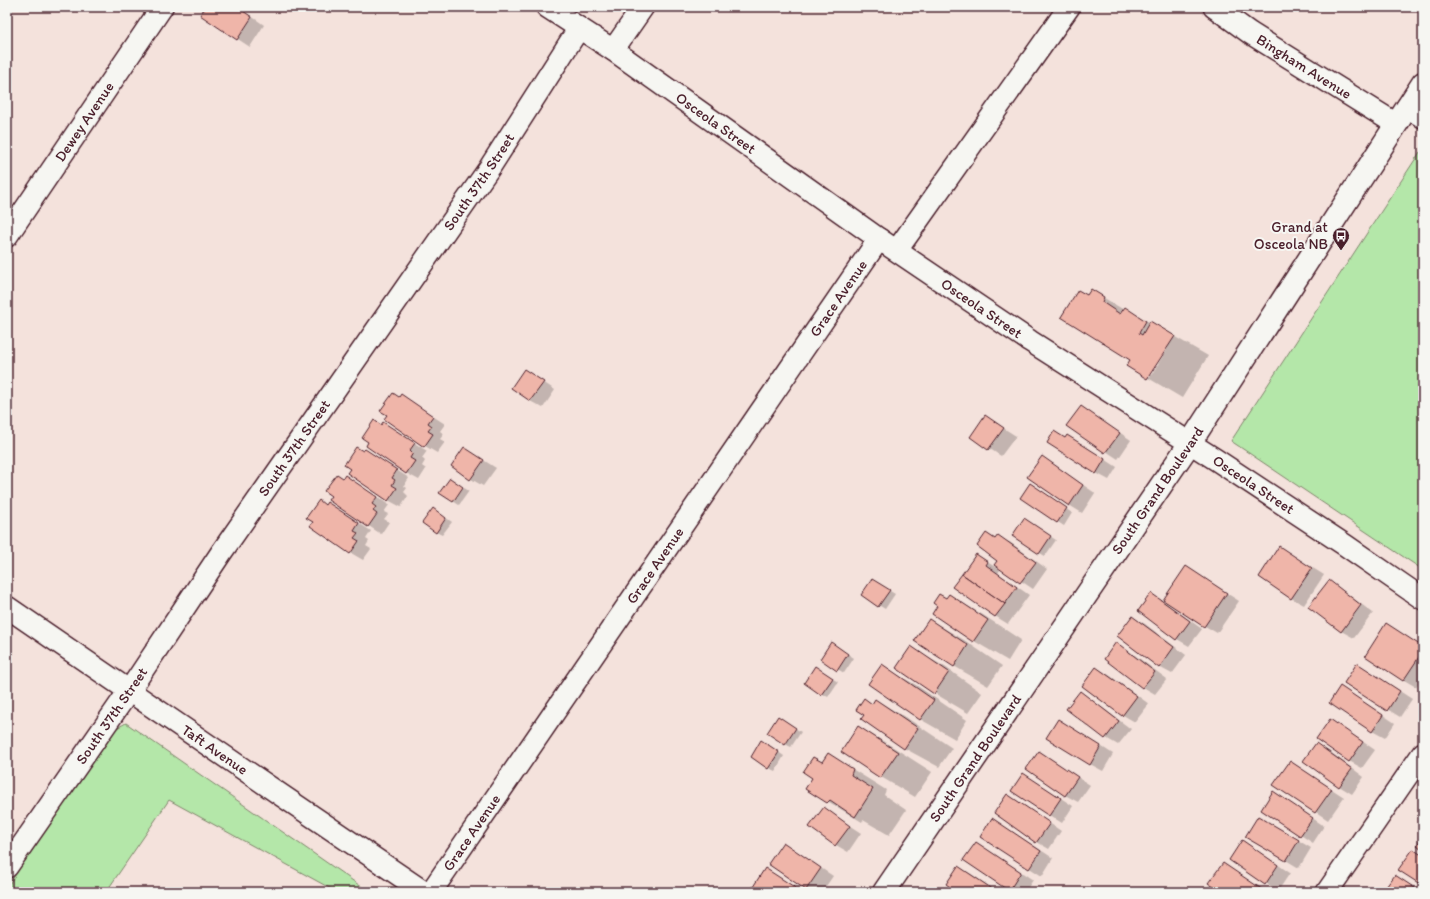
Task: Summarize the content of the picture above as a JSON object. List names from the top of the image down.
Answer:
{
  "streets": {
    "main road": ["South Grand Boulevard"],
    "street": [
      "Bingham Avenue",
      "Dewey Avenue",
      "Osceola Street",
      "South 37th Street",
      "Grace Avenue",
      "Taft Avenue"
    ]
  },
  "crossings": [
    ["Bingham Avenue", "South Grand Boulevard"],
    ["Osceola Street", "South 37th Street"],
    ["Osceola Street", "Grace Avenue"],
    ["Osceola Street", "South Grand Boulevard"],
    ["South 37th Street", "Taft Avenue"]
  ],
  "places": {
    "bus stop": ["Grand at Osceola NB"]
  }
}
